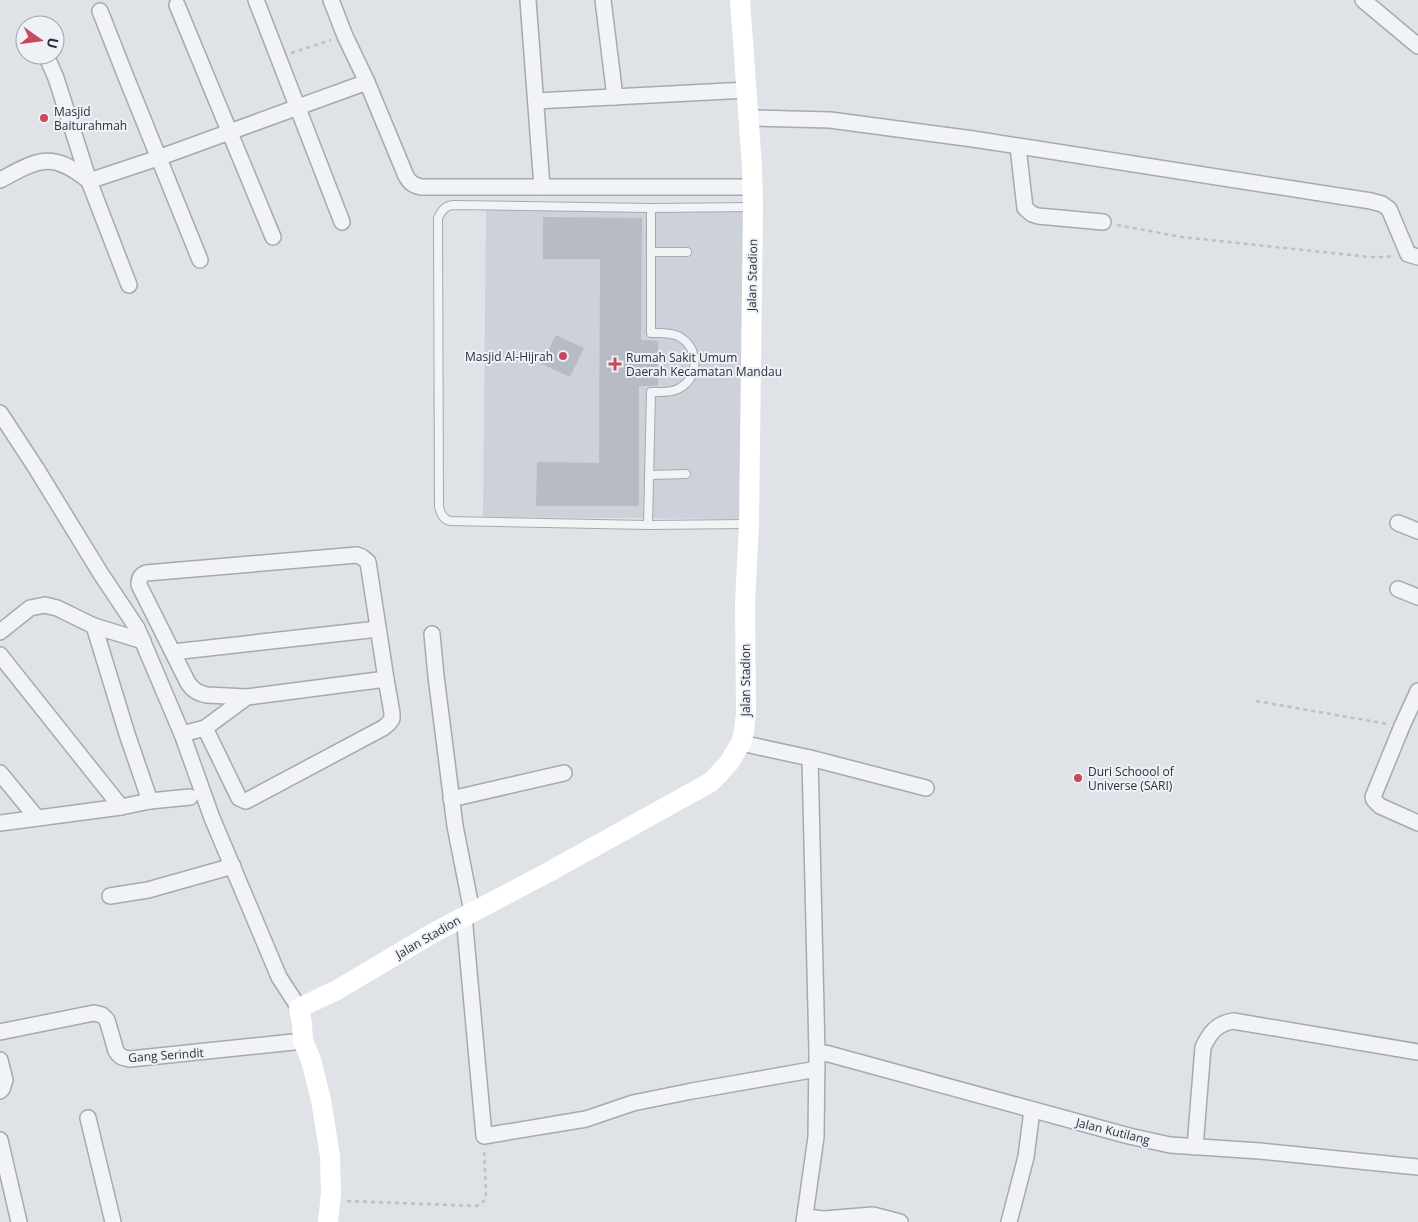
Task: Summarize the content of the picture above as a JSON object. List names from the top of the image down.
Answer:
{
  "streets": {
    "street": ["Jalan Stadion", "Gang Serindit", "Jalan Kutilang"]
  },
  "places": {
    "other": ["Masjid Baiturahmah", "Masjid Al-Hijrah", "Duri Schoool of Universe (SARI)"],
    "health": ["Rumah Sakit Umum Daerah Kecamatan Mandau"]
  },
  "north": "right"
}
